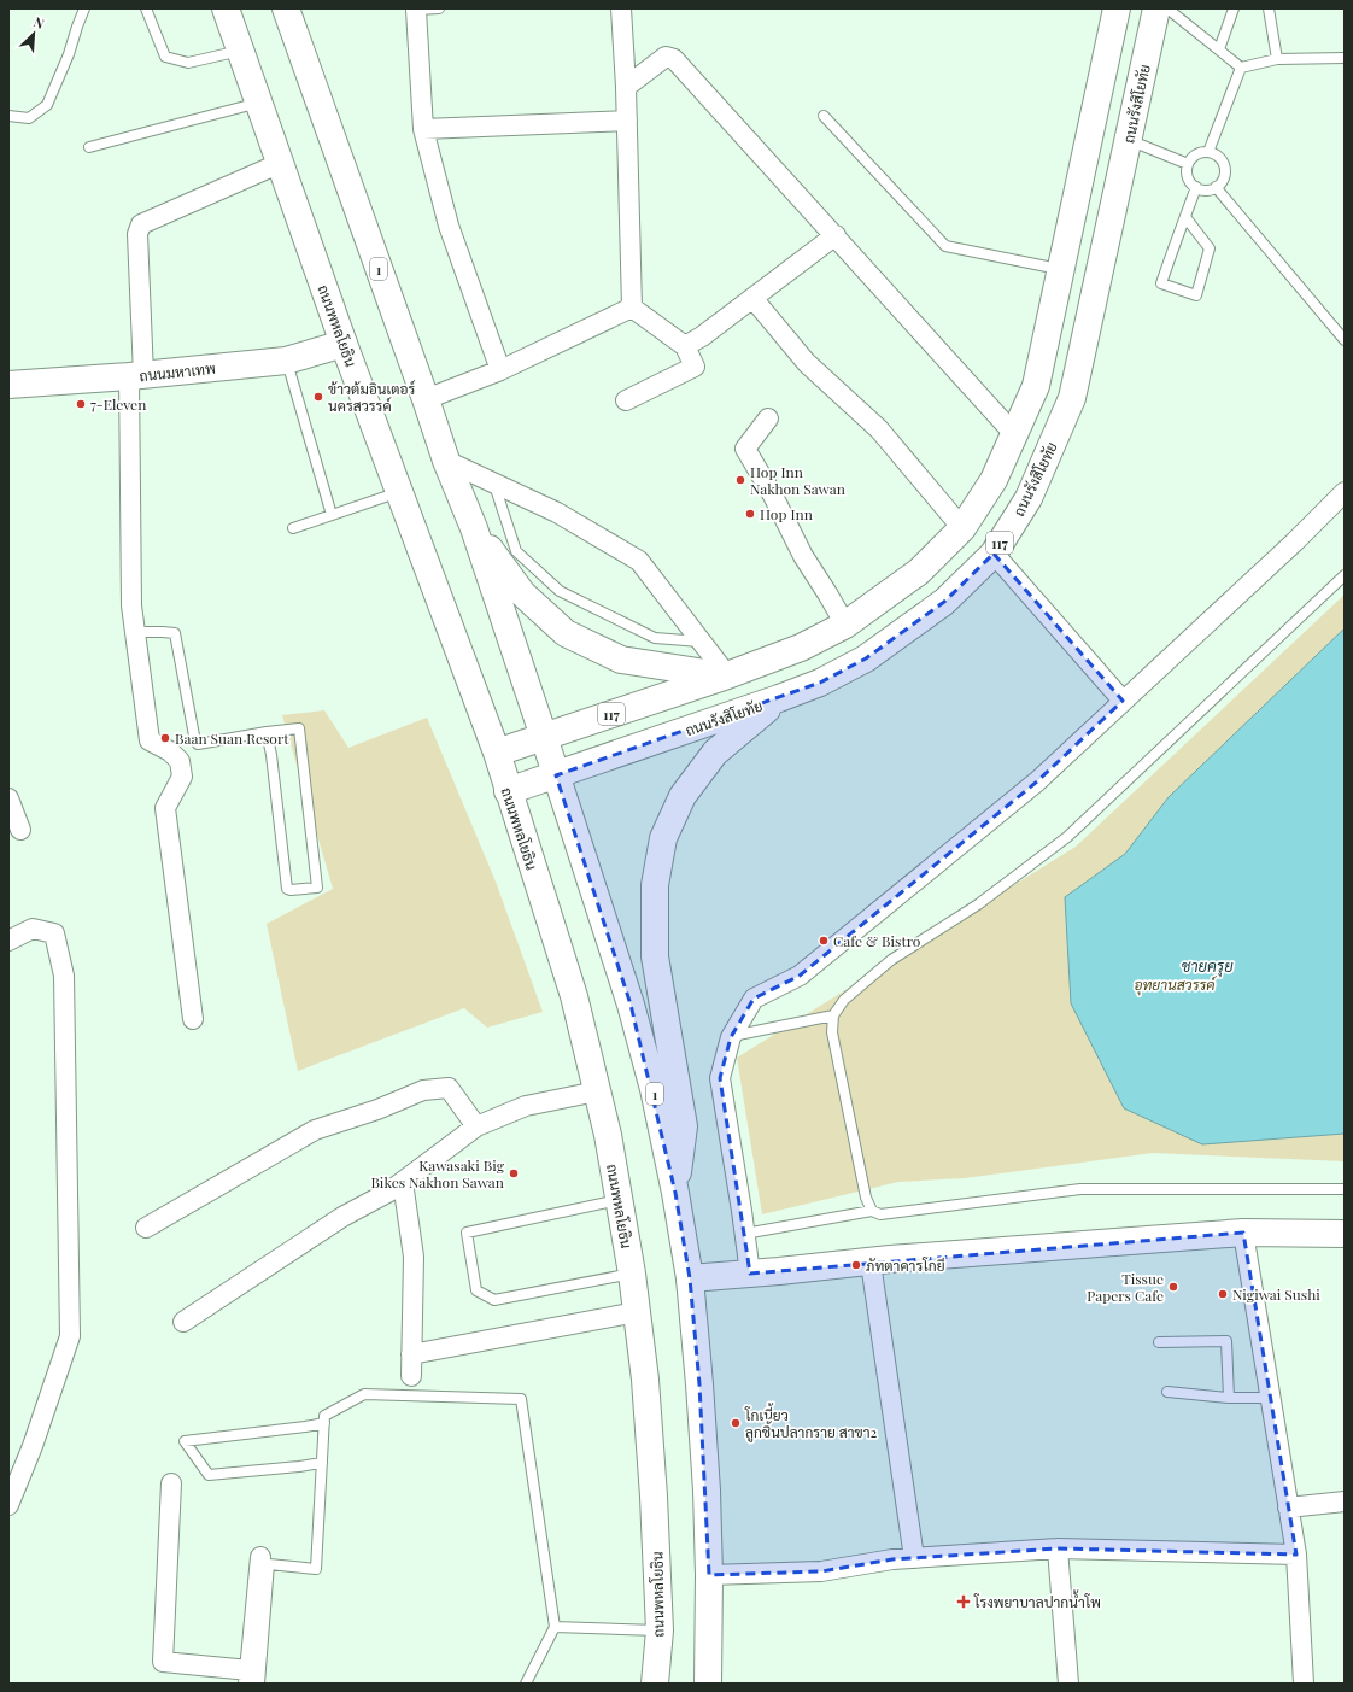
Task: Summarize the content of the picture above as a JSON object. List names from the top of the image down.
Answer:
{
  "streets": {
    "main road": [
      "ถนนรังสิโยทัย",
      "1",
      "ถนนพหลโยธิน",
      "ถนนมหาเทพ",
      "117"
    ]
  },
  "crossings": [
    ["ถนนรังสิโยทัย", "1"],
    ["ถนนรังสิโยทัย", "ถนนพหลโยธิน"],
    ["1", "117"],
    ["ถนนพหลโยธิน", "ถนนมหาเทพ"],
    ["ถนนพหลโยธิน", "117"]
  ],
  "water": ["ชายครุย"],
  "parks": ["อุทยานสวรรค์"],
  "places": {
    "other": [
      "ข้าวต้มอินเตอร์ นครสวรรค์",
      "7-Eleven",
      "Hop Inn Nakhon Sawan",
      "Hop Inn",
      "Baan Suan Resort",
      "Cafe & Bistro",
      "Kawasaki Big Bikes Nakhon Sawan",
      "ภัทตาคารโกยี",
      "Tissue Papers Cafe",
      "Nigiwai Sushi",
      "โกเนี้ยว ลูกชิ้นปลากราย สาขา2"
    ],
    "health": ["โรงพยาบาลปากน้ำโพ"]
  },
  "north": "top right"
}
